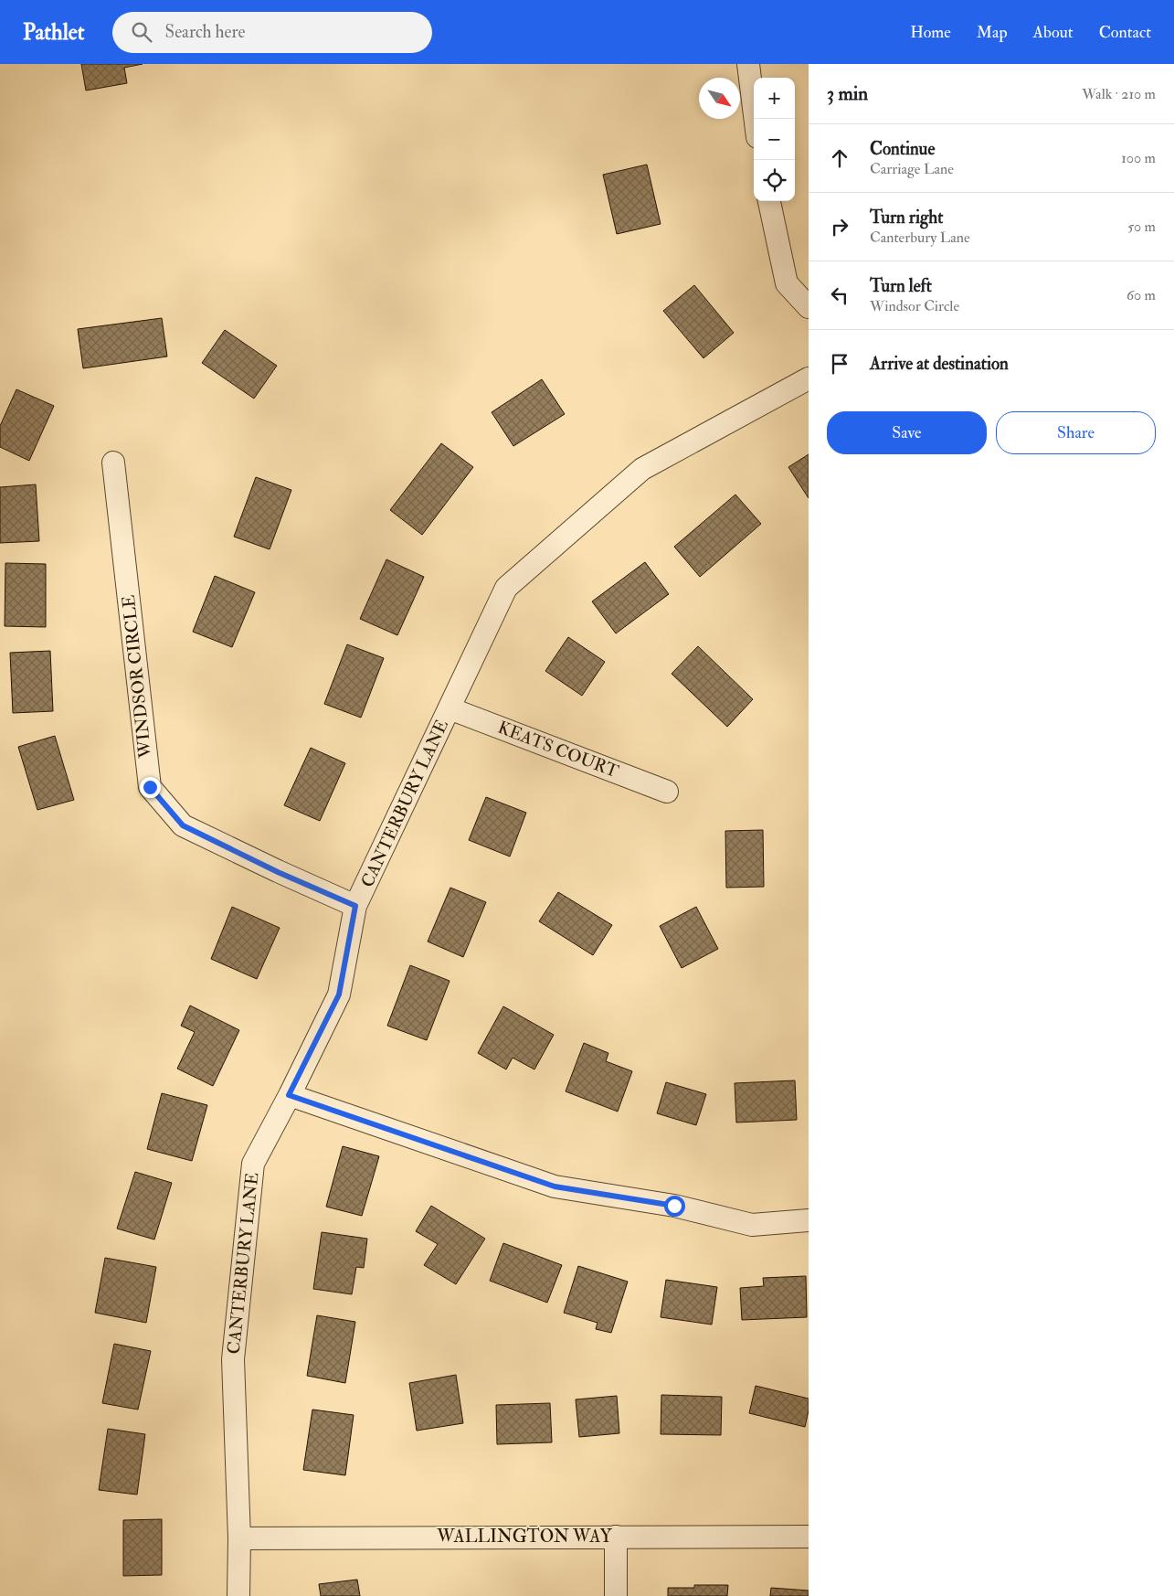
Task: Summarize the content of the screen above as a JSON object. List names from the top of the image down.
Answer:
{
  "streets": {
    "street": [
      "WINDSOR CIRCLE",
      "KEATS COURT",
      "CANTERBURY LANE",
      "WALLINGTON WAY"
    ]
  },
  "crossings": [
    ["WINDSOR CIRCLE", "CANTERBURY LANE"],
    ["KEATS COURT", "CANTERBURY LANE"],
    ["CANTERBURY LANE", "WALLINGTON WAY"]
  ],
  "north": "bottom right",
  "page": {
    "header": "Pathlet",
    "search": "Search here",
    "nav": [
      "Home",
      "Map",
      "About",
      "Contact"
    ],
    "heading": ["3 min", "Walk · 210 m"],
    "map_buttons": ["+", "−"],
    "list": [
      ["Continue", "Carriage Lane", "100 m"],
      ["Turn right", "Canterbury Lane", "50 m"],
      ["Turn left", "Windsor Circle", "60 m"],
      "Arrive at destination"
    ],
    "buttons": ["Save", "Share"]
  }
}
